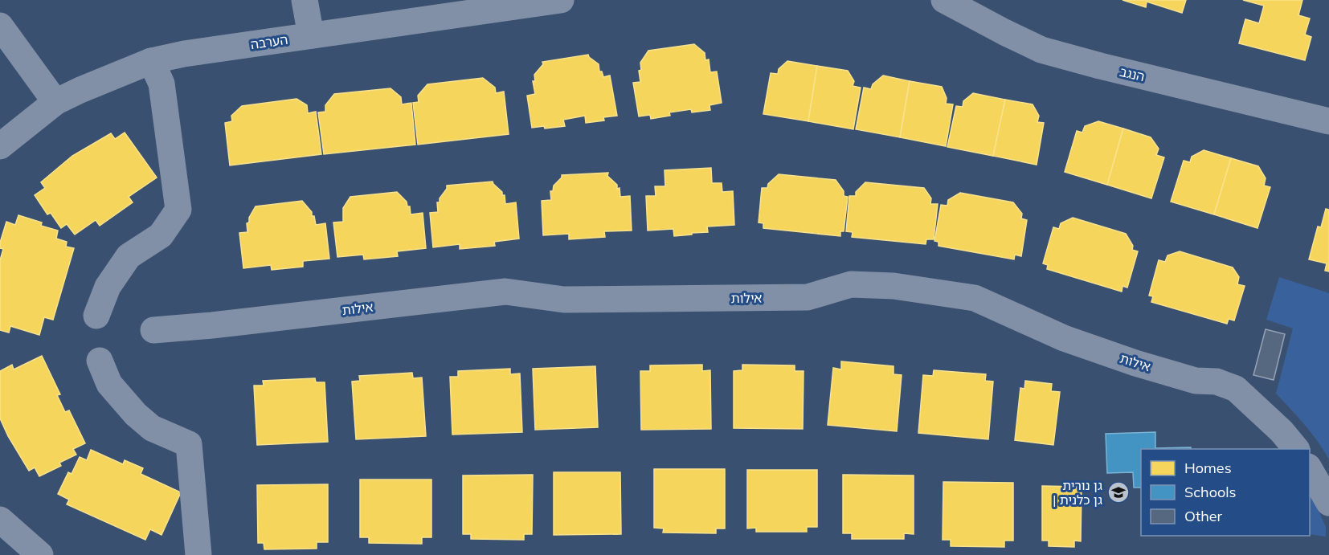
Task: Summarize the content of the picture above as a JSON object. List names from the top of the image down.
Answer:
{
  "streets": {
    "street": ["הערבה", "הנגב", "אילות"]
  },
  "places": {
    "school or university": ["גן נורית | גן כלנית"]
  },
  "legend": ["Homes", "Schools", "Other"]
}
